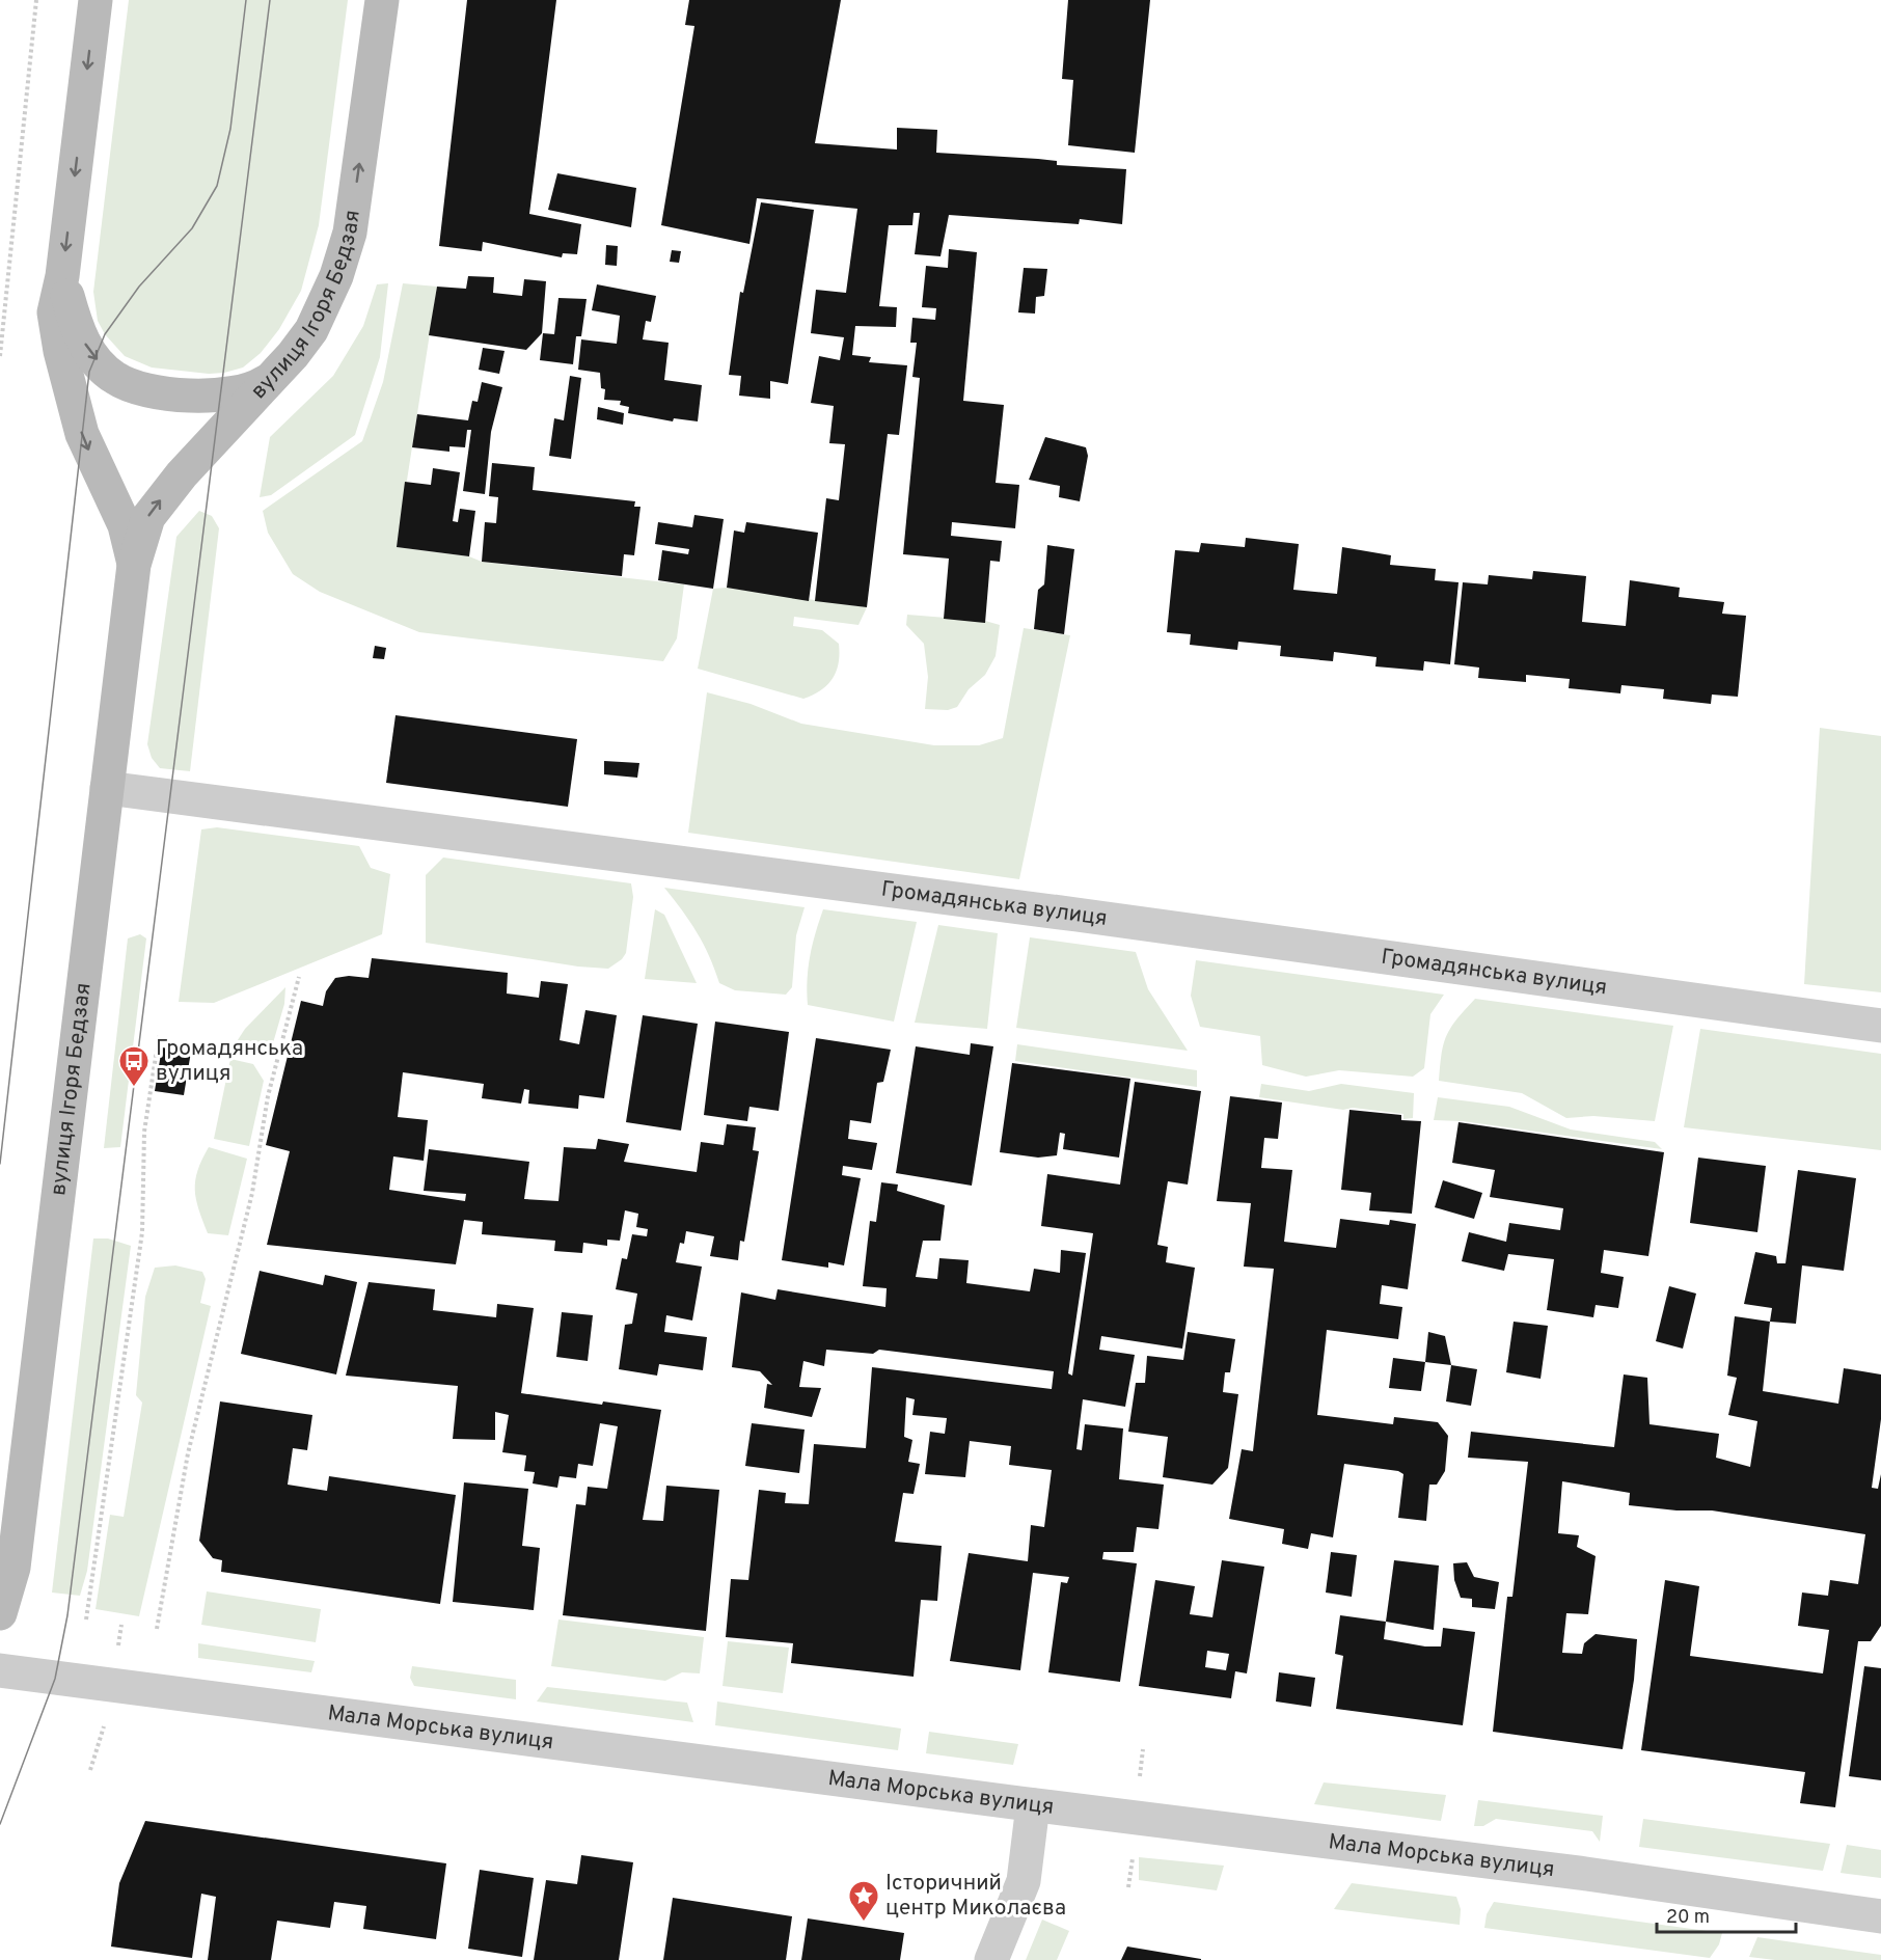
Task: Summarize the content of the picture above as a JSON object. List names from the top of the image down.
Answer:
{
  "streets": {
    "street": ["вулиця Ігоря Бедзая", "Громадянська вулиця", "Мала Морська вулиця"]
  },
  "crossings": [
    ["вулиця Ігоря Бедзая", "Громадянська вулиця"]
  ],
  "places": {
    "bus stop": ["Громадянська вулиця"],
    "place": ["Історичний центр Миколаєва"]
  },
  "scale_bar": "20 m"
}
